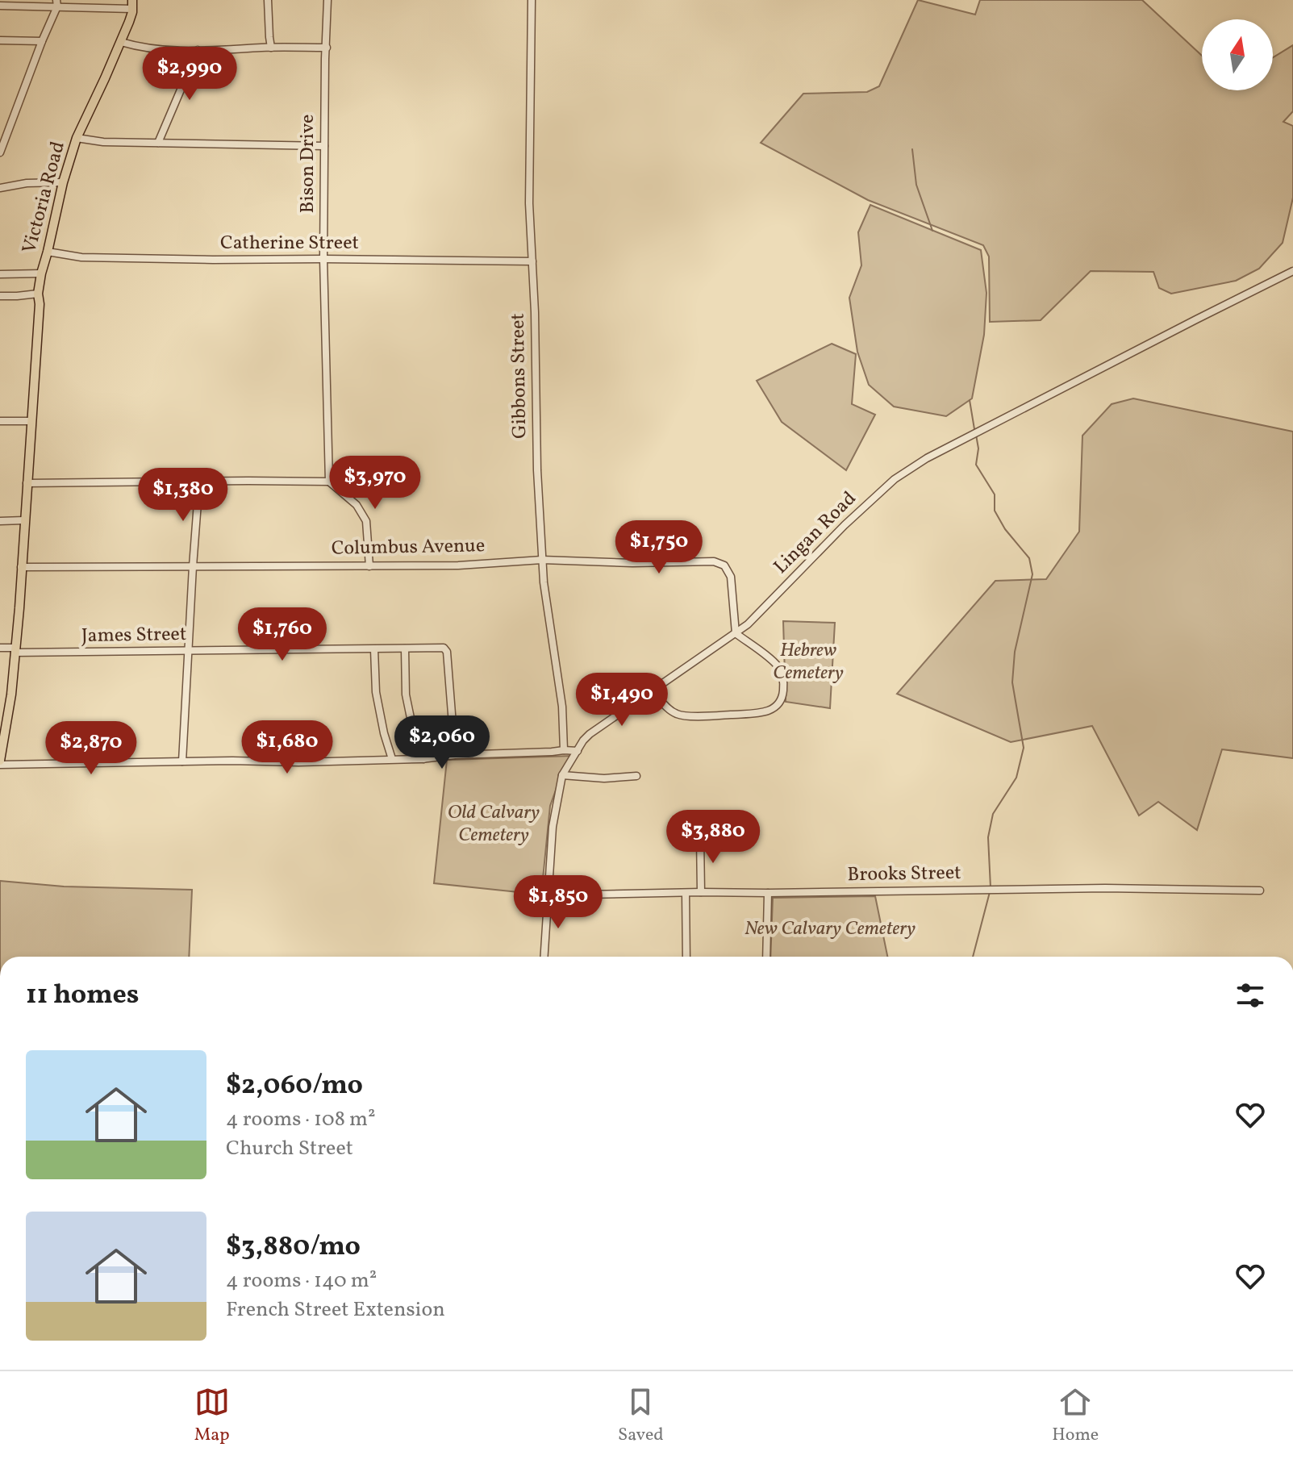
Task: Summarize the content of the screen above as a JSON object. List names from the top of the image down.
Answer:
{
  "streets": {
    "main road": ["Victoria Road"],
    "street": [
      "Bison Drive",
      "Catherine Street",
      "Gibbons Street",
      "Lingan Road",
      "Columbus Avenue",
      "James Street",
      "Brooks Street"
    ]
  },
  "crossings": [
    ["Bison Drive", "Catherine Street"],
    ["Victoria Road", "Catherine Street"],
    ["Victoria Road", "Columbus Avenue"],
    ["Victoria Road", "James Street"],
    ["Catherine Street", "Gibbons Street"],
    ["Gibbons Street", "Columbus Avenue"],
    ["Lingan Road", "Columbus Avenue"],
    ["Lingan Road", "Brooks Street"]
  ],
  "parks": ["Hebrew Cemetery", "Old Calvary Cemetery", "New Calvary Cemetery"],
  "north": "top",
  "page": {
    "price": [
      "$2,990",
      "$3,970",
      "$1,380",
      "$1,750",
      "$1,760",
      "$1,490",
      "$2,060",
      "$1,680",
      "$2,870",
      "$3,880",
      "$1,850"
    ],
    "heading": "11 homes",
    "list": [
      {
        "name": "$2,060/mo",
        "note": "4 rooms · 108 m² · Church Street"
      },
      {
        "name": "$3,880/mo",
        "note": "4 rooms · 140 m² · French Street Extension"
      }
    ],
    "tabs": ["Map", "Saved", "Home"]
  }
}
